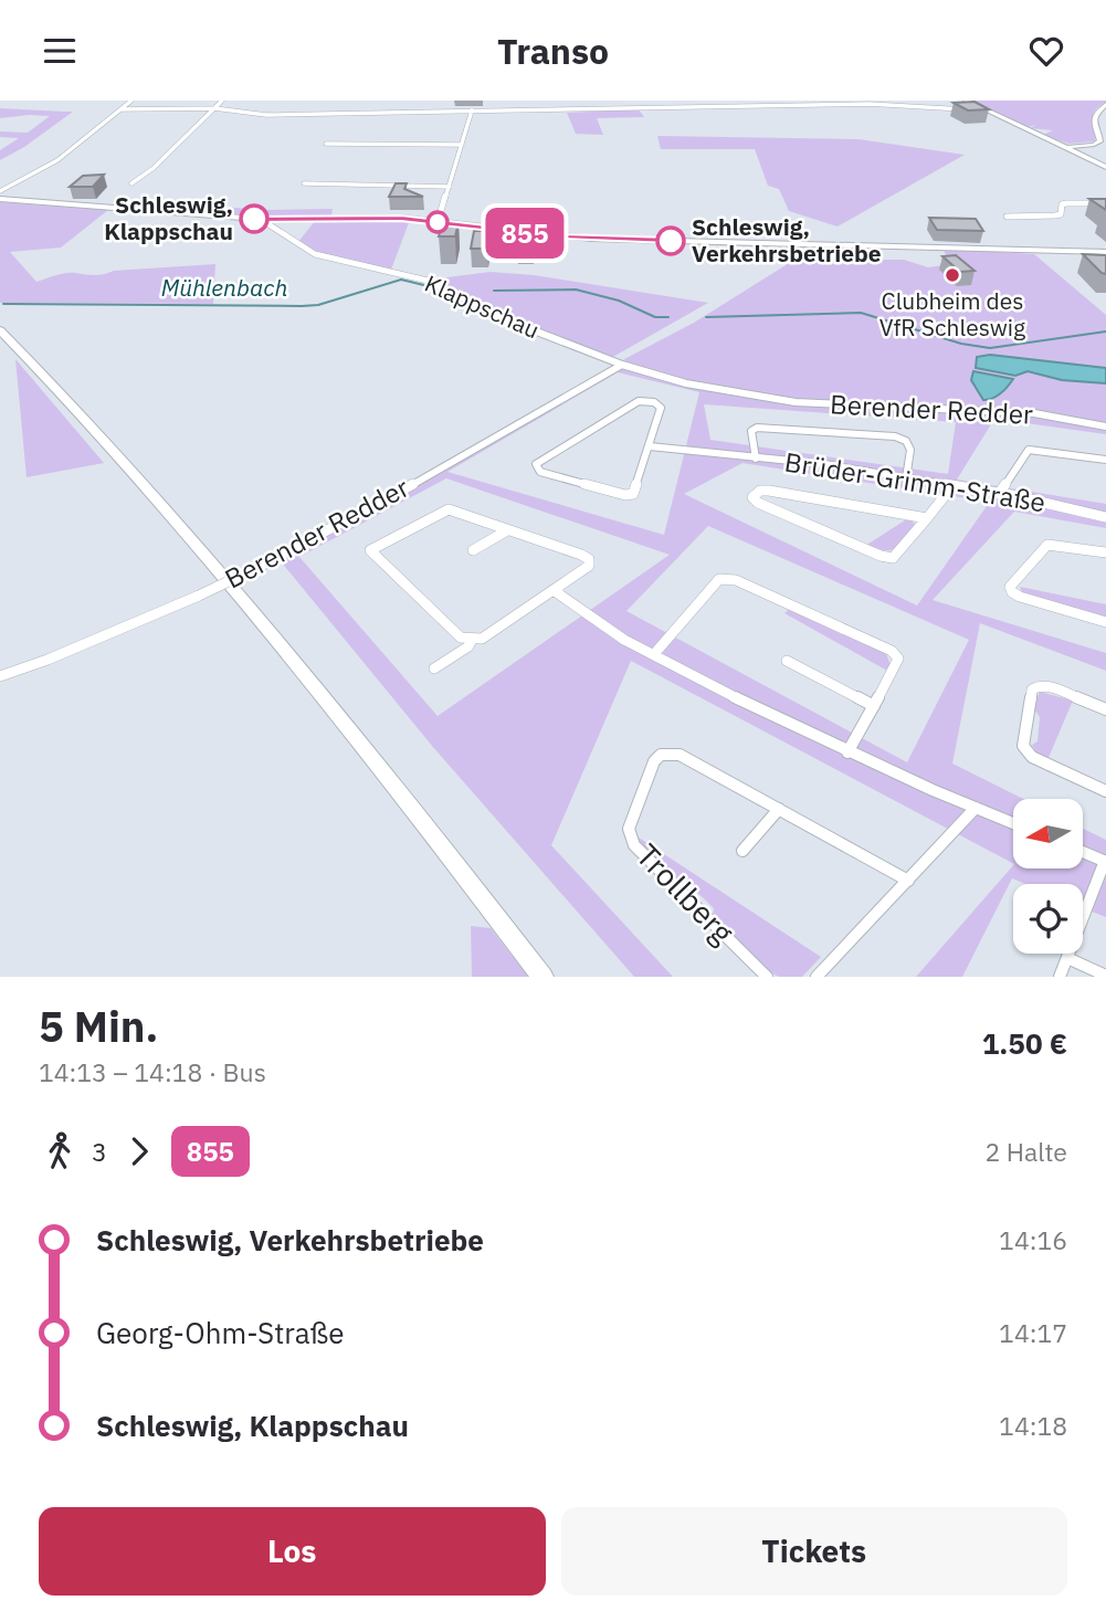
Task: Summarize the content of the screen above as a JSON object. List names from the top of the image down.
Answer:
{
  "streets": {
    "street": [
      "Klappschau",
      "Berender Redder",
      "Brüder-Grimm-Straße",
      "Trollberg"
    ]
  },
  "crossings": [
    ["Klappschau", "Berender Redder"]
  ],
  "water": ["Mühlenbach"],
  "places": ["Schleswig, Klappschau", "Schleswig, Verkehrsbetriebe", "Clubheim des VfR Schleswig"],
  "lines": ["bus line 855"],
  "north": "left",
  "page": {
    "header": "Transo",
    "on_map": "855",
    "heading": ["5 Min.", "14:13 – 14:18 · Bus", "1.50 €"],
    "legs": ["3", "855", "2 Halte"],
    "list": [
      {
        "name": "Schleswig, Verkehrsbetriebe",
        "value": "14:16"
      },
      {
        "name": "Georg-Ohm-Straße",
        "value": "14:17"
      },
      {
        "name": "Schleswig, Klappschau",
        "value": "14:18"
      }
    ],
    "buttons": ["Los", "Tickets"]
  }
}
